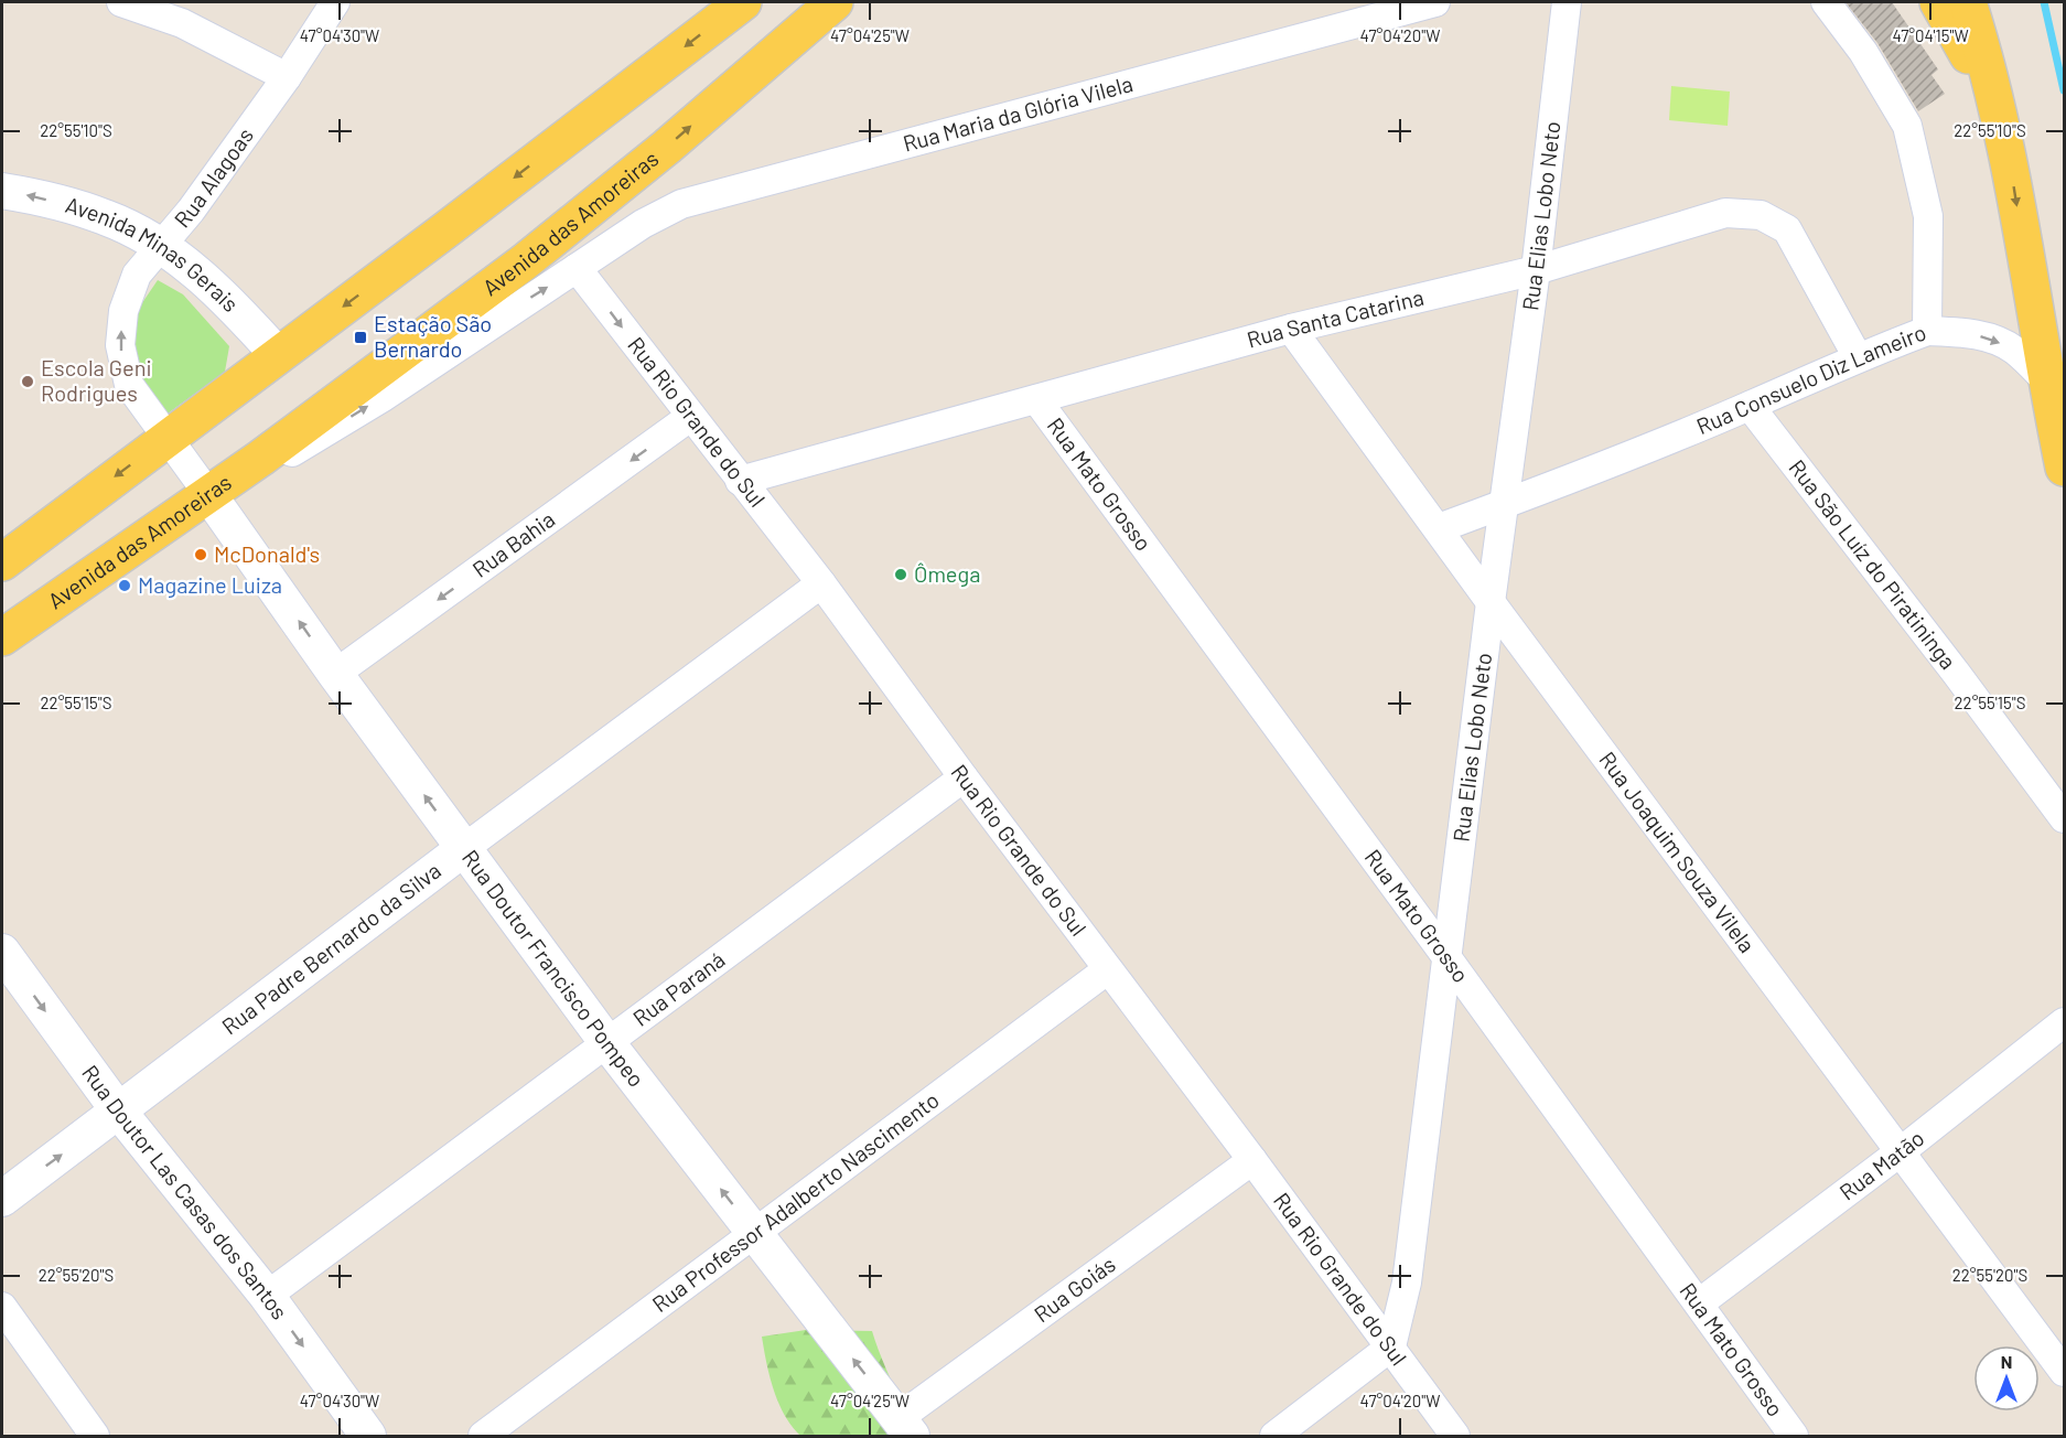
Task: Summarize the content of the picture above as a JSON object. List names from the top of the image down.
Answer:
{
  "streets": {
    "main road": ["Avenida das Amoreiras"],
    "street": [
      "Rua Maria da Glória Vilela",
      "Rua Alagoas",
      "Rua Elias Lobo Neto",
      "Avenida Minas Gerais",
      "Rua Santa Catarina",
      "Rua Consuelo Diz Lameiro",
      "Rua Rio Grande do Sul",
      "Rua Mato Grosso",
      "Rua Bahia",
      "Rua São Luíz do Piratininga",
      "Rua Joaquim Souza Vilela",
      "Rua Padre Bernardo da Silva",
      "Rua Doutor Francisco Pompeo",
      "Rua Paraná",
      "Rua Matão",
      "Rua Doutor Las Casas dos Santos",
      "Rua Professor Adalberto Nascimento",
      "Rua Goiás"
    ]
  },
  "crossings": [
    ["Rua Maria da Glória Vilela", "Avenida das Amoreiras"],
    ["Rua Maria da Glória Vilela", "Rua Rio Grande do Sul"],
    ["Rua Alagoas", "Avenida das Amoreiras"],
    ["Rua Alagoas", "Avenida Minas Gerais"],
    ["Rua Alagoas", "Rua Doutor Francisco Pompeo"],
    ["Rua Elias Lobo Neto", "Rua Santa Catarina"],
    ["Rua Elias Lobo Neto", "Rua Consuelo Diz Lameiro"],
    ["Rua Elias Lobo Neto", "Rua Rio Grande do Sul"],
    ["Rua Elias Lobo Neto", "Rua Mato Grosso"],
    ["Rua Elias Lobo Neto", "Rua Joaquim Souza Vilela"],
    ["Avenida das Amoreiras", "Rua Doutor Francisco Pompeo"],
    ["Rua Santa Catarina", "Rua Consuelo Diz Lameiro"],
    ["Rua Santa Catarina", "Rua Rio Grande do Sul"],
    ["Rua Santa Catarina", "Rua Mato Grosso"],
    ["Rua Santa Catarina", "Rua Joaquim Souza Vilela"],
    ["Rua Consuelo Diz Lameiro", "Rua São Luíz do Piratininga"],
    ["Rua Consuelo Diz Lameiro", "Rua Joaquim Souza Vilela"],
    ["Rua Rio Grande do Sul", "Rua Bahia"],
    ["Rua Rio Grande do Sul", "Rua Padre Bernardo da Silva"],
    ["Rua Rio Grande do Sul", "Rua Paraná"],
    ["Rua Rio Grande do Sul", "Rua Professor Adalberto Nascimento"],
    ["Rua Rio Grande do Sul", "Rua Goiás"],
    ["Rua Mato Grosso", "Rua Matão"],
    ["Rua Bahia", "Rua Doutor Francisco Pompeo"],
    ["Rua Joaquim Souza Vilela", "Rua Matão"],
    ["Rua Padre Bernardo da Silva", "Rua Doutor Francisco Pompeo"],
    ["Rua Padre Bernardo da Silva", "Rua Doutor Las Casas dos Santos"],
    ["Rua Doutor Francisco Pompeo", "Rua Paraná"],
    ["Rua Doutor Francisco Pompeo", "Rua Professor Adalberto Nascimento"],
    ["Rua Doutor Francisco Pompeo", "Rua Goiás"],
    ["Rua Paraná", "Rua Doutor Las Casas dos Santos"]
  ],
  "one_way": ["Rua Bahia", "Rua Doutor Francisco Pompeo", "Rua Doutor Las Casas dos Santos"],
  "places": {
    "transit": ["Estação São Bernardo"],
    "other": [
      "Escola Geni Rodrigues",
      "McDonald's",
      "Ômega",
      "Magazine Luiza"
    ]
  },
  "north": "top",
  "coordinates": [
    "47°04'30\"W",
    "47°04'25\"W",
    "47°04'20\"W",
    "47°04'15\"W",
    "22°55'10\"S",
    "22°55'15\"S",
    "22°55'20\"S"
  ]
}
